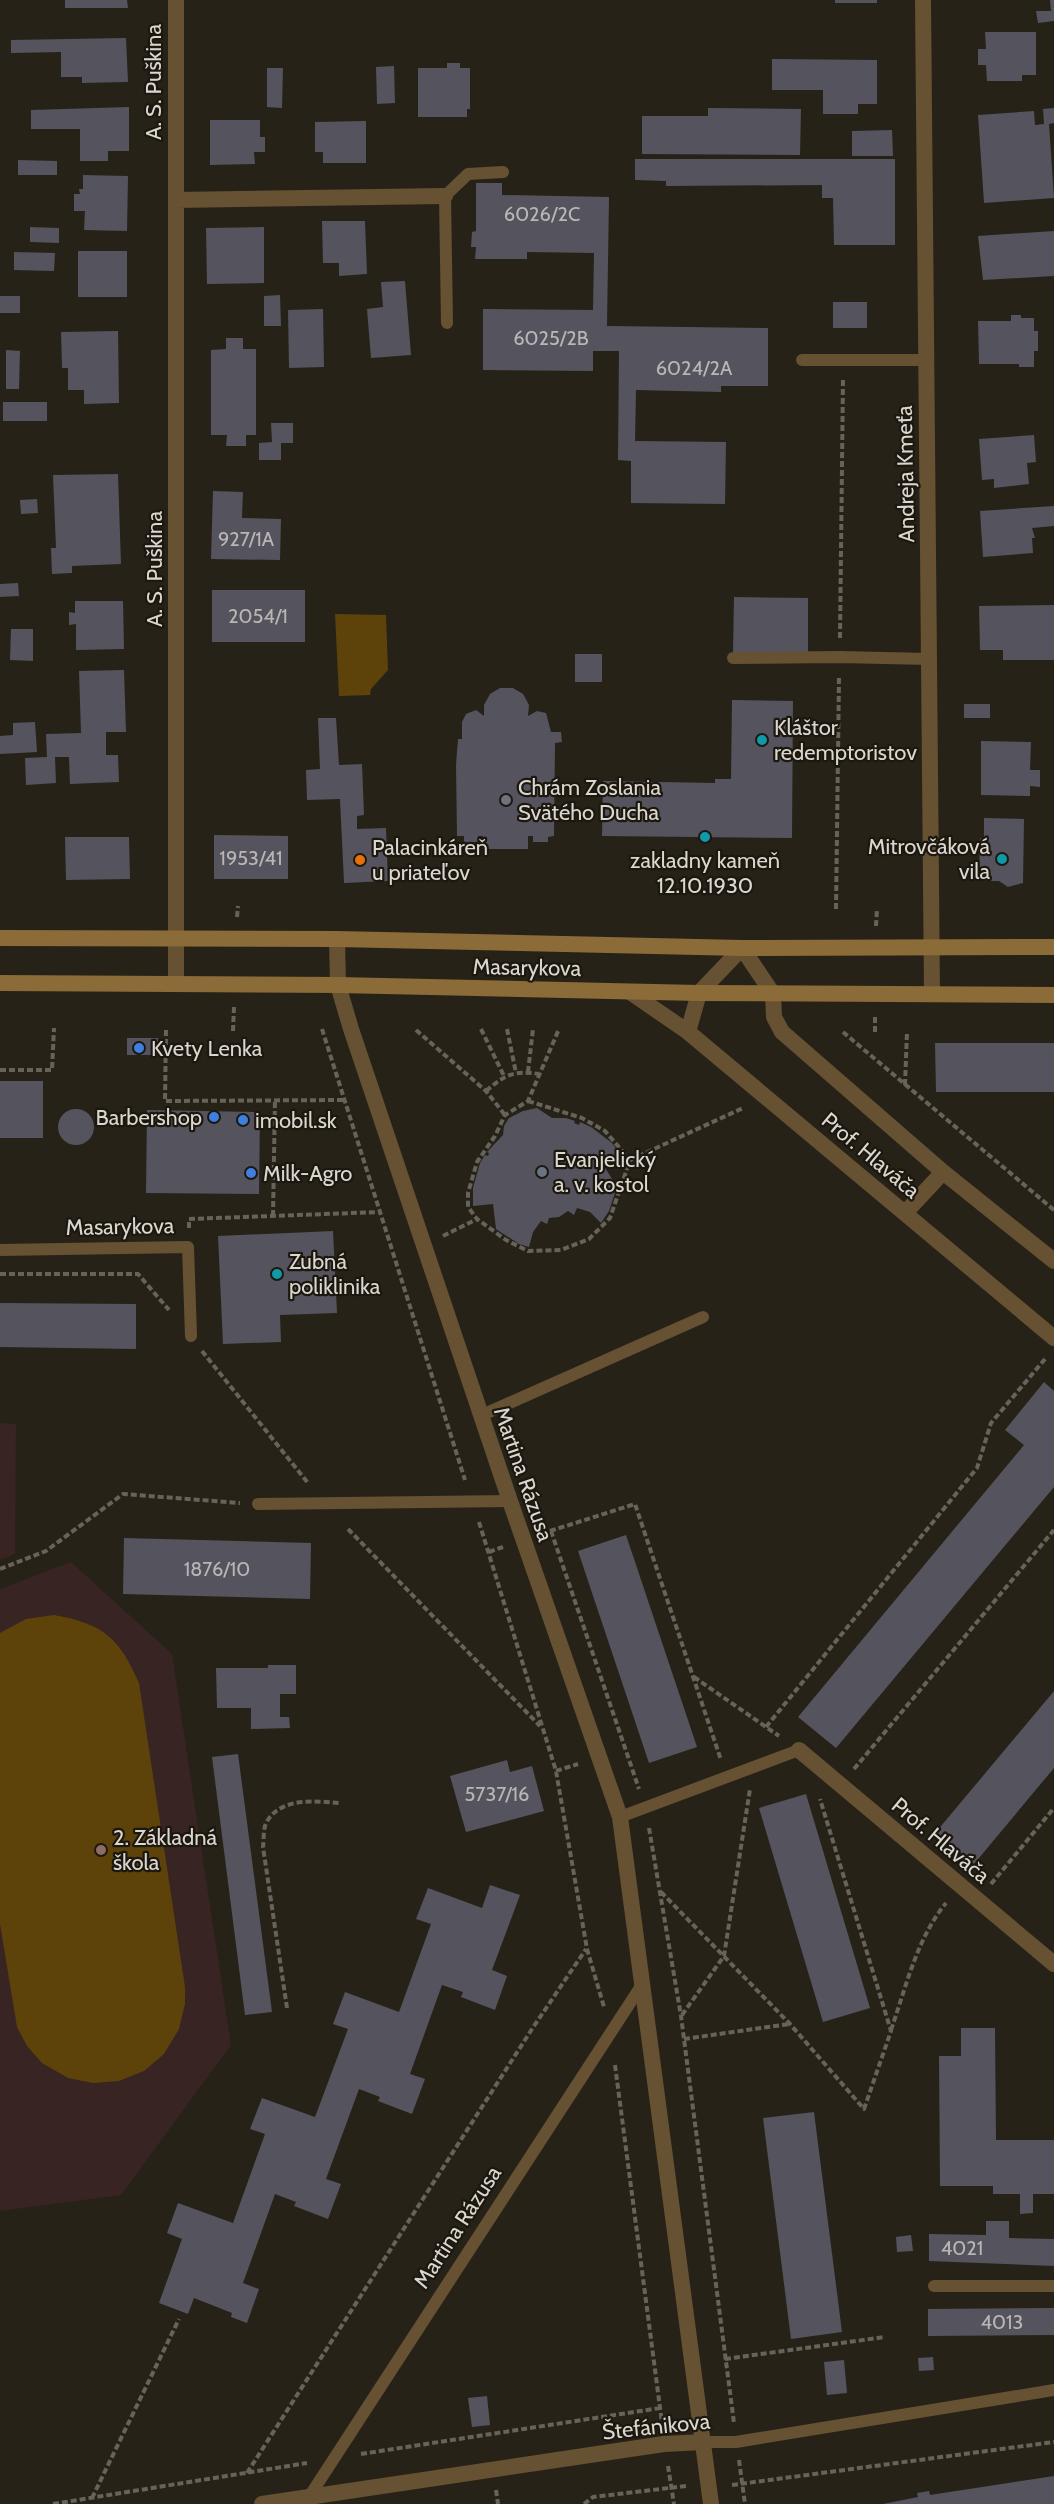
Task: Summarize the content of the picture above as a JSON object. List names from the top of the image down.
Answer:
{
  "streets": {
    "main road": ["Masarykova"],
    "street": [
      "A. S. Puškina",
      "Andreja Kmeťa",
      "Prof. Hlaváča",
      "Martina Rázusa",
      "Štefánikova"
    ]
  },
  "crossings": [
    ["A. S. Puškina", "Masarykova"],
    ["Andreja Kmeťa", "Masarykova"],
    ["Masarykova", "Prof. Hlaváča"],
    ["Masarykova", "Martina Rázusa"],
    ["Martina Rázusa", "Štefánikova"]
  ],
  "places": [
    "Kláštor redemptoristov",
    "Chrám Zoslania Svätého Ducha",
    "zakladny kameň 12.10.1930",
    "Mitrovčáková vila",
    "Palacinkáreň u priateľov",
    "Kvety Lenka",
    "Barbershop",
    "imobil.sk",
    "Evanjelický a. v. kostol",
    "Milk-Agro",
    "Zubná poliklinika",
    "2. Základná škola"
  ],
  "house_numbers": [
    "6026/2C",
    "6025/2B",
    "6024/2A",
    "927/1A",
    "2054/1",
    "1953/41",
    "1876/10",
    "5737/16",
    "4021",
    "4013"
  ]
}
